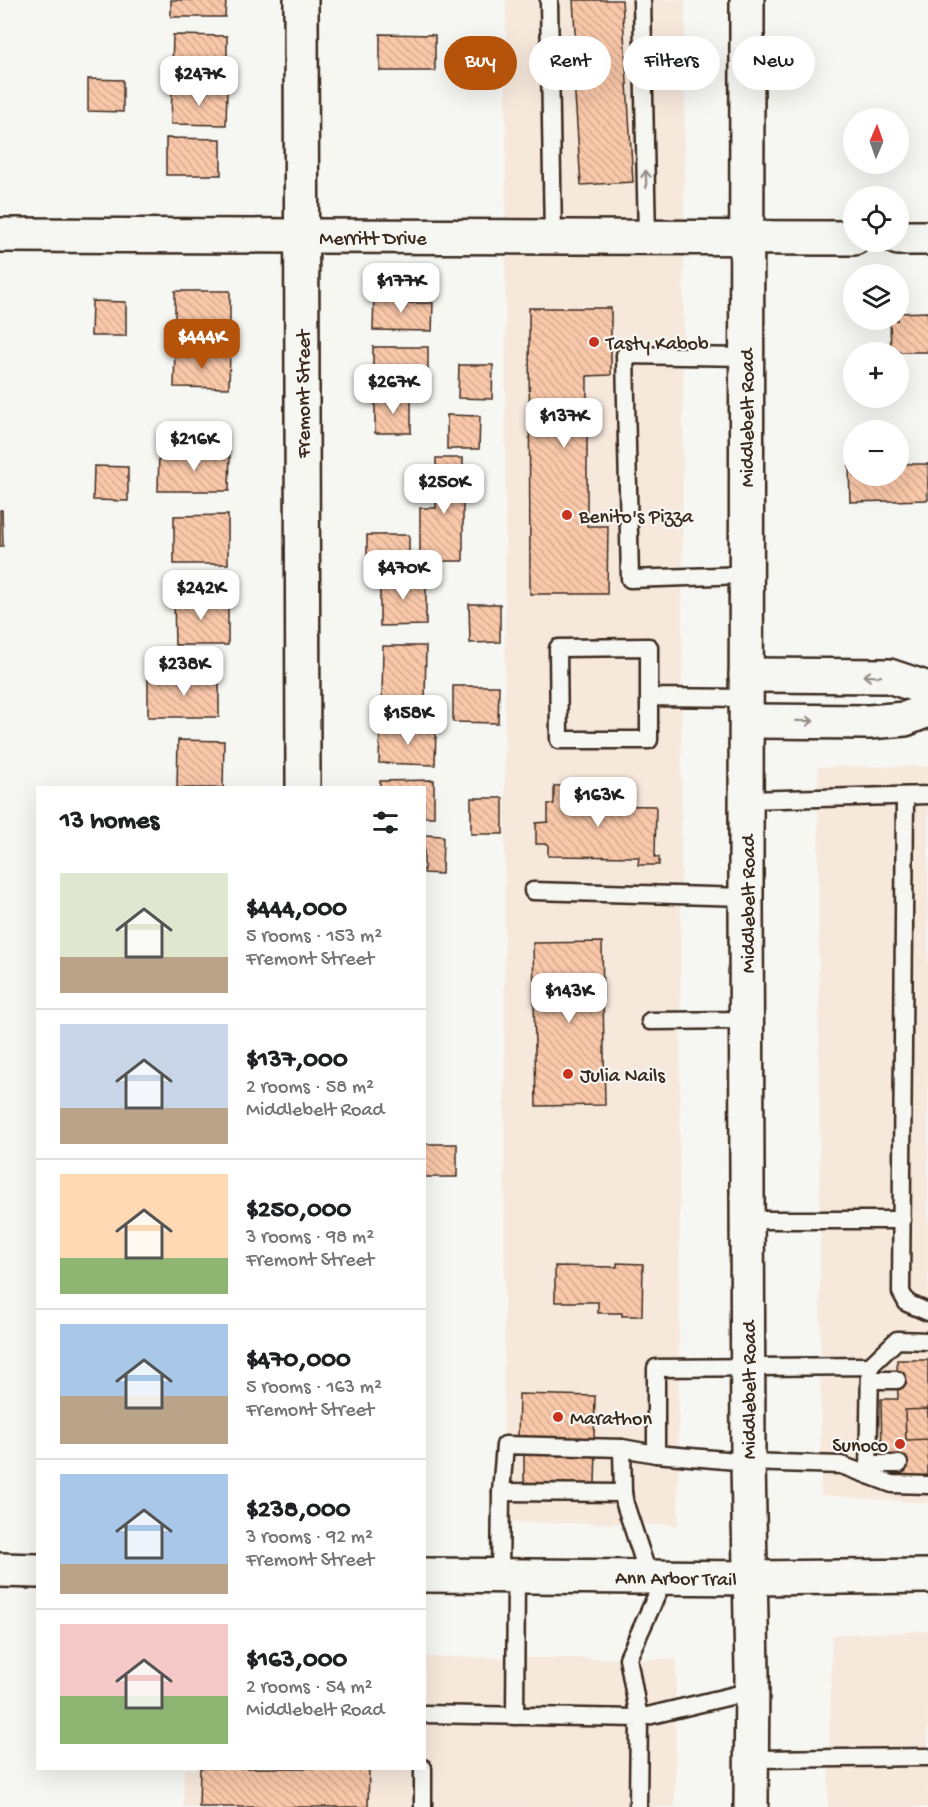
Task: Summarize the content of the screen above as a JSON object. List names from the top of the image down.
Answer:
{
  "streets": {
    "street": [
      "Merritt Drive",
      "Fremont Street",
      "Middlebelt Road",
      "Ann Arbor Trail"
    ]
  },
  "crossings": [
    ["Merritt Drive", "Fremont Street"],
    ["Merritt Drive", "Middlebelt Road"],
    ["Middlebelt Road", "Ann Arbor Trail"]
  ],
  "places": [
    "Tasty Kabob",
    "Benito's Pizza",
    "Julia Nails",
    "Marathon",
    "Sunoco"
  ],
  "north": "top",
  "page": {
    "chip": [
      "Buy",
      "Rent",
      "Filters",
      "New"
    ],
    "price": [
      "$247K",
      "$177K",
      "$444K",
      "$267K",
      "$137K",
      "$216K",
      "$250K",
      "$470K",
      "$242K",
      "$238K",
      "$158K",
      "$163K",
      "$143K"
    ],
    "map_buttons": ["+", "−"],
    "heading": "13 homes",
    "list": [
      {
        "name": "$444,000",
        "note": "5 rooms · 153 m² · Fremont Street"
      },
      {
        "name": "$137,000",
        "note": "2 rooms · 58 m² · Middlebelt Road"
      },
      {
        "name": "$250,000",
        "note": "3 rooms · 98 m² · Fremont Street"
      },
      {
        "name": "$470,000",
        "note": "5 rooms · 163 m² · Fremont Street"
      },
      {
        "name": "$238,000",
        "note": "3 rooms · 92 m² · Fremont Street"
      },
      {
        "name": "$163,000",
        "note": "2 rooms · 54 m² · Middlebelt Road"
      }
    ]
  }
}
